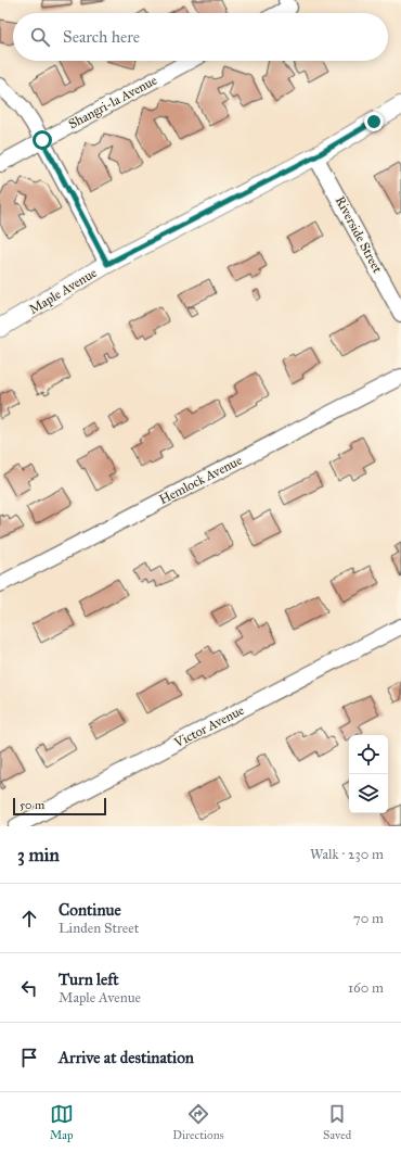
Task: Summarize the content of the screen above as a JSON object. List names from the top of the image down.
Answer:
{
  "streets": {
    "street": [
      "Shangri-la Avenue",
      "Riverside Street",
      "Maple Avenue",
      "Hemlock Avenue",
      "Victor Avenue"
    ]
  },
  "crossings": [
    ["Riverside Street", "Maple Avenue"]
  ],
  "scale_bar": "50 m",
  "page": {
    "search": "Search here",
    "scale": "50 m",
    "heading": ["3 min", "Walk · 230 m"],
    "list": [
      ["Continue", "Linden Street", "70 m"],
      ["Turn left", "Maple Avenue", "160 m"],
      "Arrive at destination"
    ],
    "nav": ["Map", "Directions", "Saved"]
  }
}
